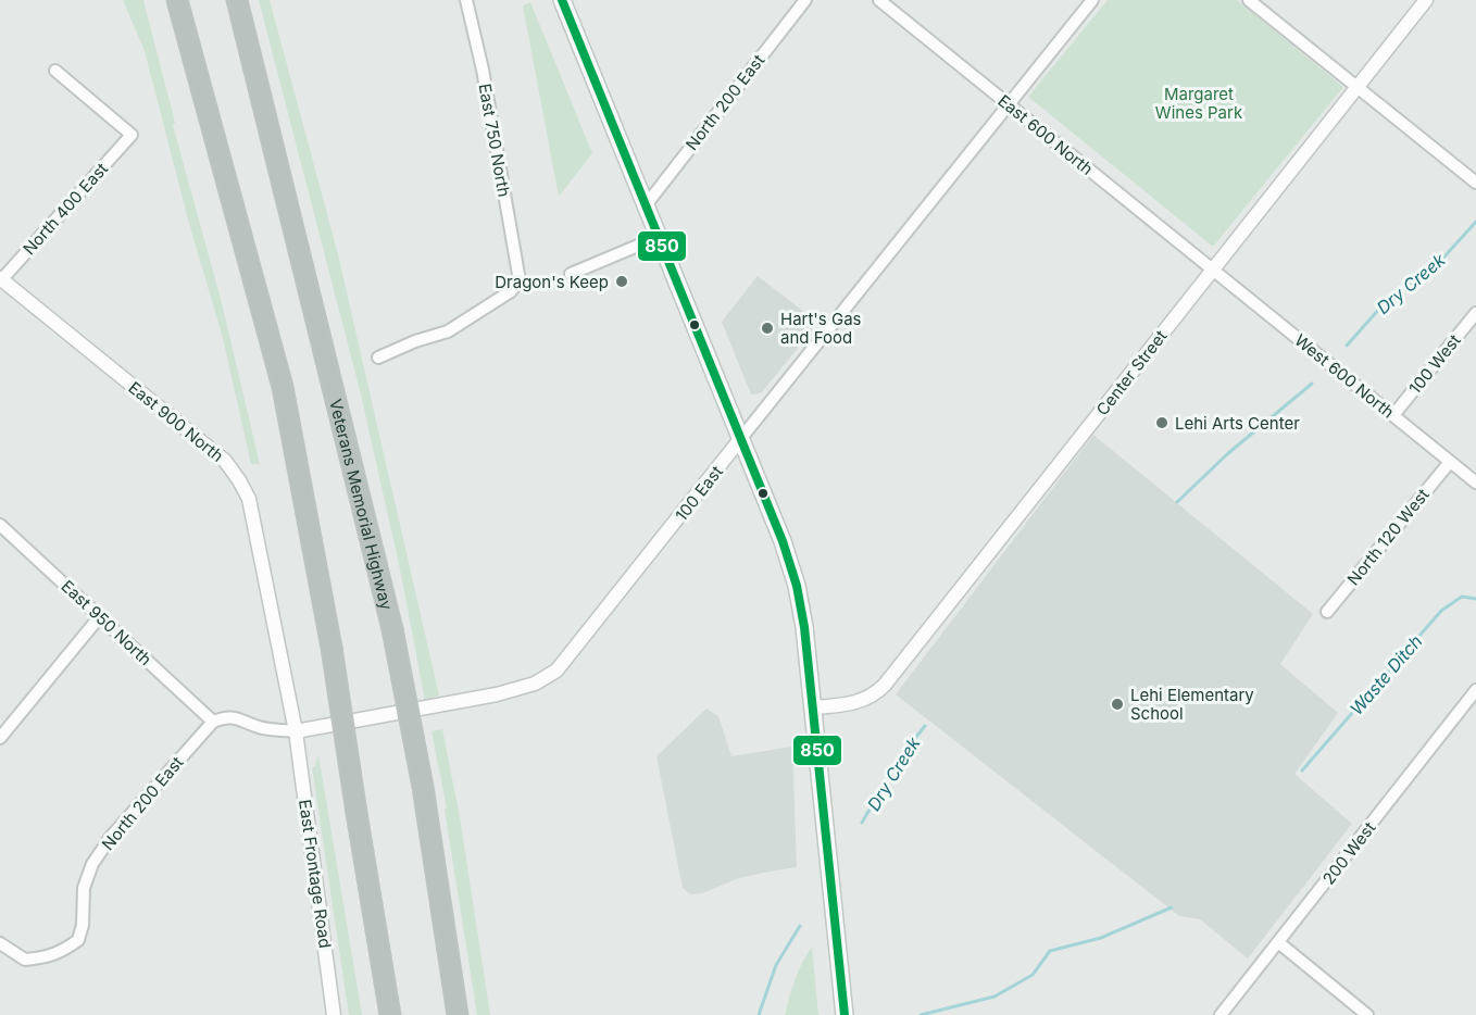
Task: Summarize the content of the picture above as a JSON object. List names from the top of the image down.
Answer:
{
  "streets": {
    "highway": ["Veterans Memorial Highway"],
    "street": [
      "North 200 East",
      "East 600 North",
      "East 750 North",
      "North 400 East",
      "100 West",
      "Center Street",
      "West 600 North",
      "East 900 North",
      "100 East",
      "North 120 West",
      "East 950 North",
      "200 West",
      "East Frontage Road"
    ]
  },
  "crossings": [
    ["North 200 East", "East 950 North"],
    ["East 600 North", "Center Street"],
    ["East 600 North", "West 600 North"],
    ["East 600 North", "100 East"],
    ["North 400 East", "East 900 North"],
    ["100 West", "West 600 North"],
    ["Center Street", "West 600 North"],
    ["West 600 North", "North 120 West"],
    ["East 900 North", "100 East"],
    ["East 900 North", "East Frontage Road"],
    ["100 East", "East Frontage Road"]
  ],
  "water": ["Dry Creek", "Waste Ditch"],
  "parks": ["Margaret Wines Park"],
  "places": [
    "Dragon's Keep",
    "Hart's Gas and Food",
    "Lehi Arts Center",
    "Lehi Elementary School"
  ],
  "lines": ["transit line 850"]
}
